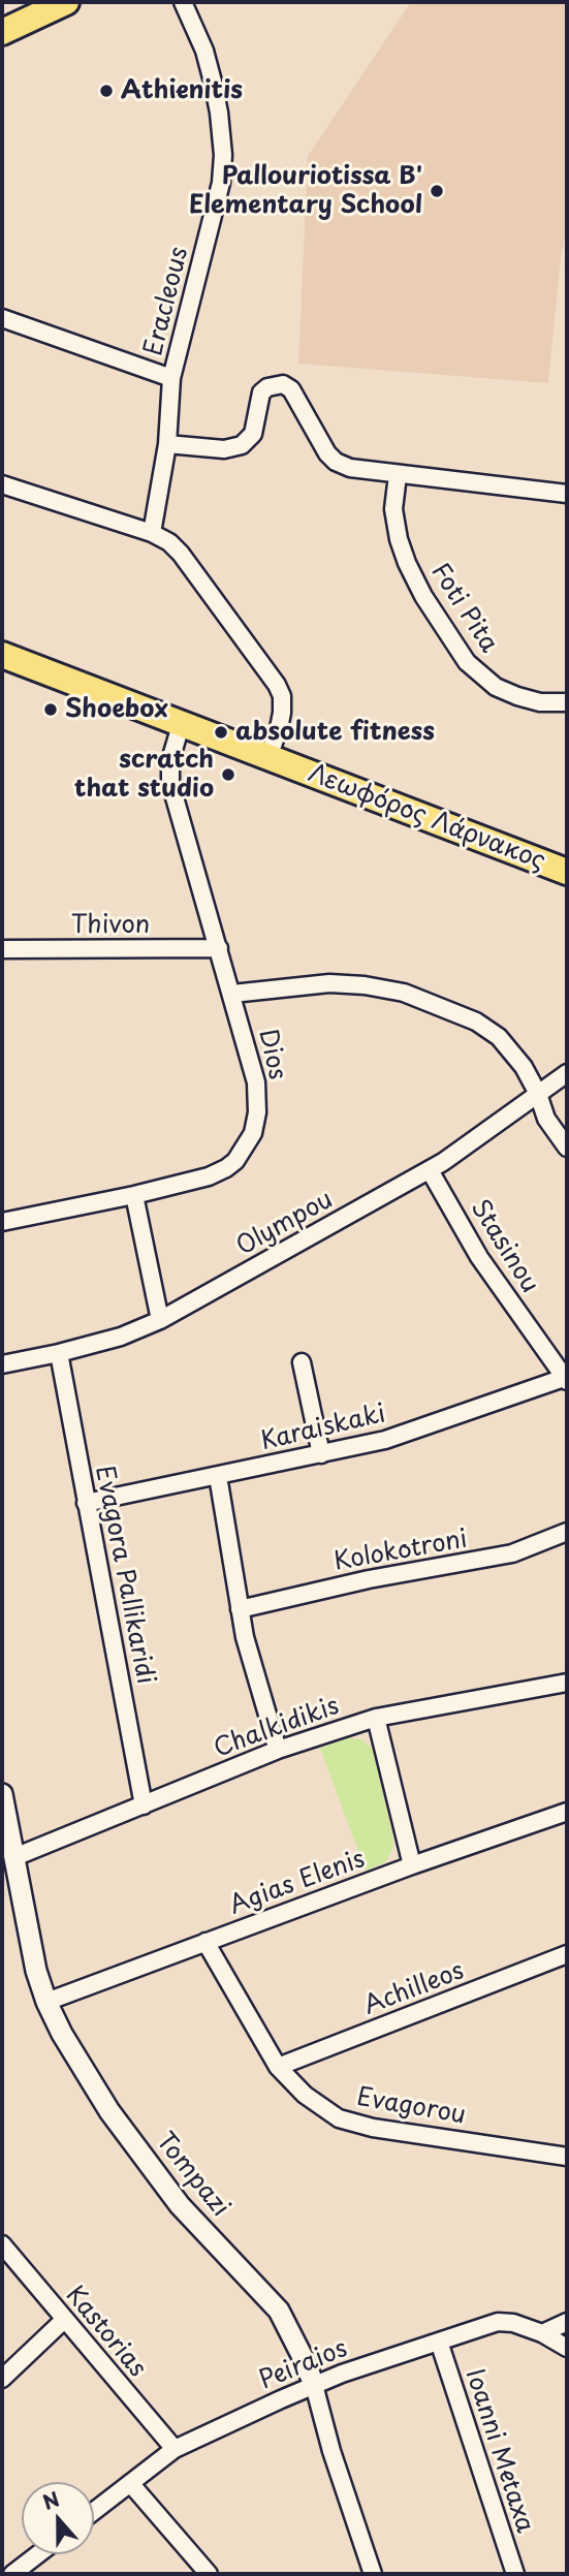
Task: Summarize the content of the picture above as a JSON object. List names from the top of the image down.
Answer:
{
  "streets": {
    "main road": ["Λεωφόρος Λάρνακος"],
    "street": [
      "Eracleous",
      "Foti Pita",
      "Thivon",
      "Dios",
      "Olympou",
      "Stasinou",
      "Karaiskaki",
      "Kolokotroni",
      "Evagora Pallikaridi",
      "Chalkidikis",
      "Agias Elenis",
      "Achilleos",
      "Evagorou",
      "Tompazi",
      "Kastorias",
      "Peiraios",
      "Ioanni Metaxa"
    ]
  },
  "crossings": [
    ["Λεωφόρος Λάρνακος", "Dios"],
    ["Thivon", "Dios"],
    ["Olympou", "Stasinou"],
    ["Olympou", "Evagora Pallikaridi"],
    ["Stasinou", "Karaiskaki"],
    ["Karaiskaki", "Evagora Pallikaridi"],
    ["Evagora Pallikaridi", "Chalkidikis"],
    ["Chalkidikis", "Tompazi"],
    ["Agias Elenis", "Evagorou"],
    ["Agias Elenis", "Tompazi"],
    ["Achilleos", "Evagorou"],
    ["Tompazi", "Peiraios"],
    ["Kastorias", "Peiraios"],
    ["Peiraios", "Ioanni Metaxa"]
  ],
  "places": [
    "Athienitis",
    "Pallouriotissa B' Elementary School",
    "Shoebox",
    "absolute fitness",
    "scratch that studio"
  ],
  "north": "top"
}
